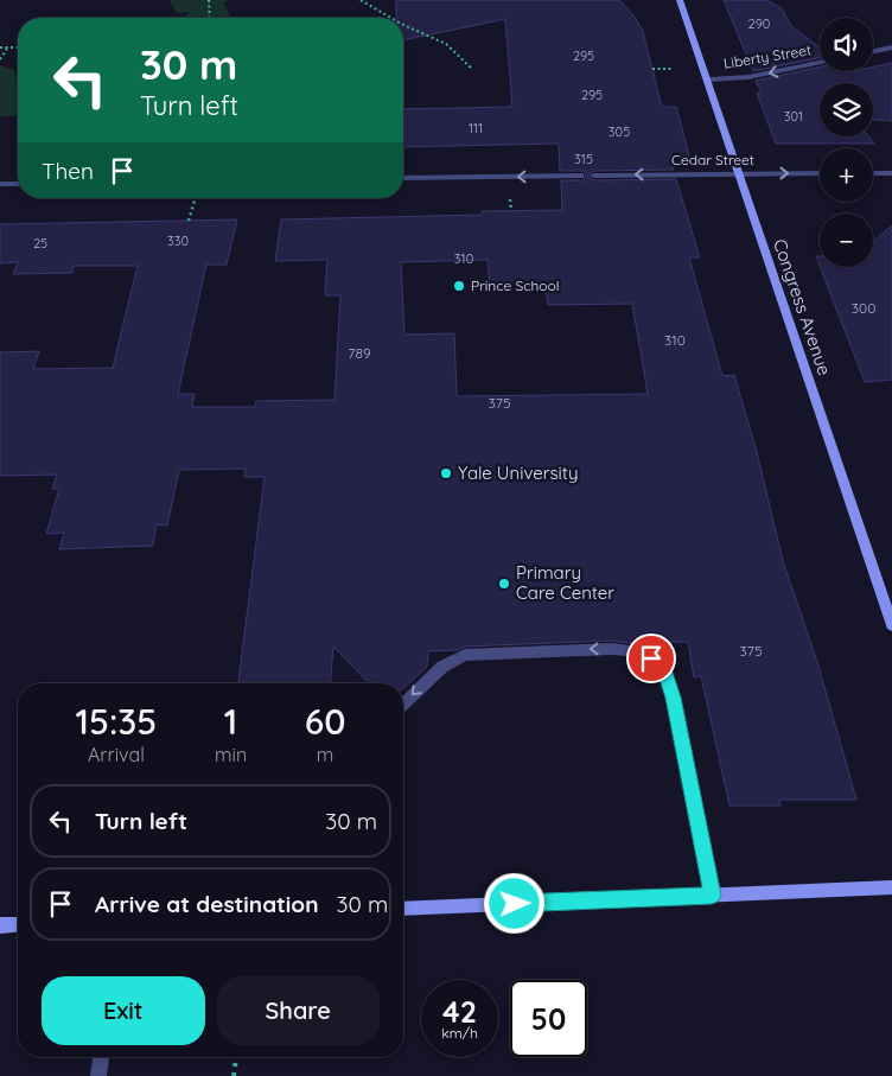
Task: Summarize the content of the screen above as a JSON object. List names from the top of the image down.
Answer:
{
  "streets": {
    "main road": ["Congress Avenue"],
    "street": ["Liberty Street", "Cedar Street"]
  },
  "crossings": [
    ["Liberty Street", "Congress Avenue"],
    ["Cedar Street", "Congress Avenue"]
  ],
  "one_way": ["Liberty Street"],
  "places": ["Prince School", "Yale University", "Primary Care Center"],
  "house_numbers": [
    "290",
    "295",
    "295",
    "301",
    "111",
    "305",
    "315",
    "330",
    "25",
    "310",
    "300",
    "310",
    "789",
    "375",
    "375"
  ],
  "page": {
    "map_buttons": ["+", "−"],
    "turn": ["30 m", "Turn left"],
    "then": "Then",
    "eta": [
      "15:35",
      "Arrival",
      "1",
      "min",
      "60",
      "m"
    ],
    "list": [
      {
        "name": "Turn left",
        "value": "30 m"
      },
      {
        "name": "Arrive at destination",
        "value": "30 m"
      }
    ],
    "buttons": ["Exit", "Share"],
    "speed": "42 km/h",
    "limit": "50"
  }
}
